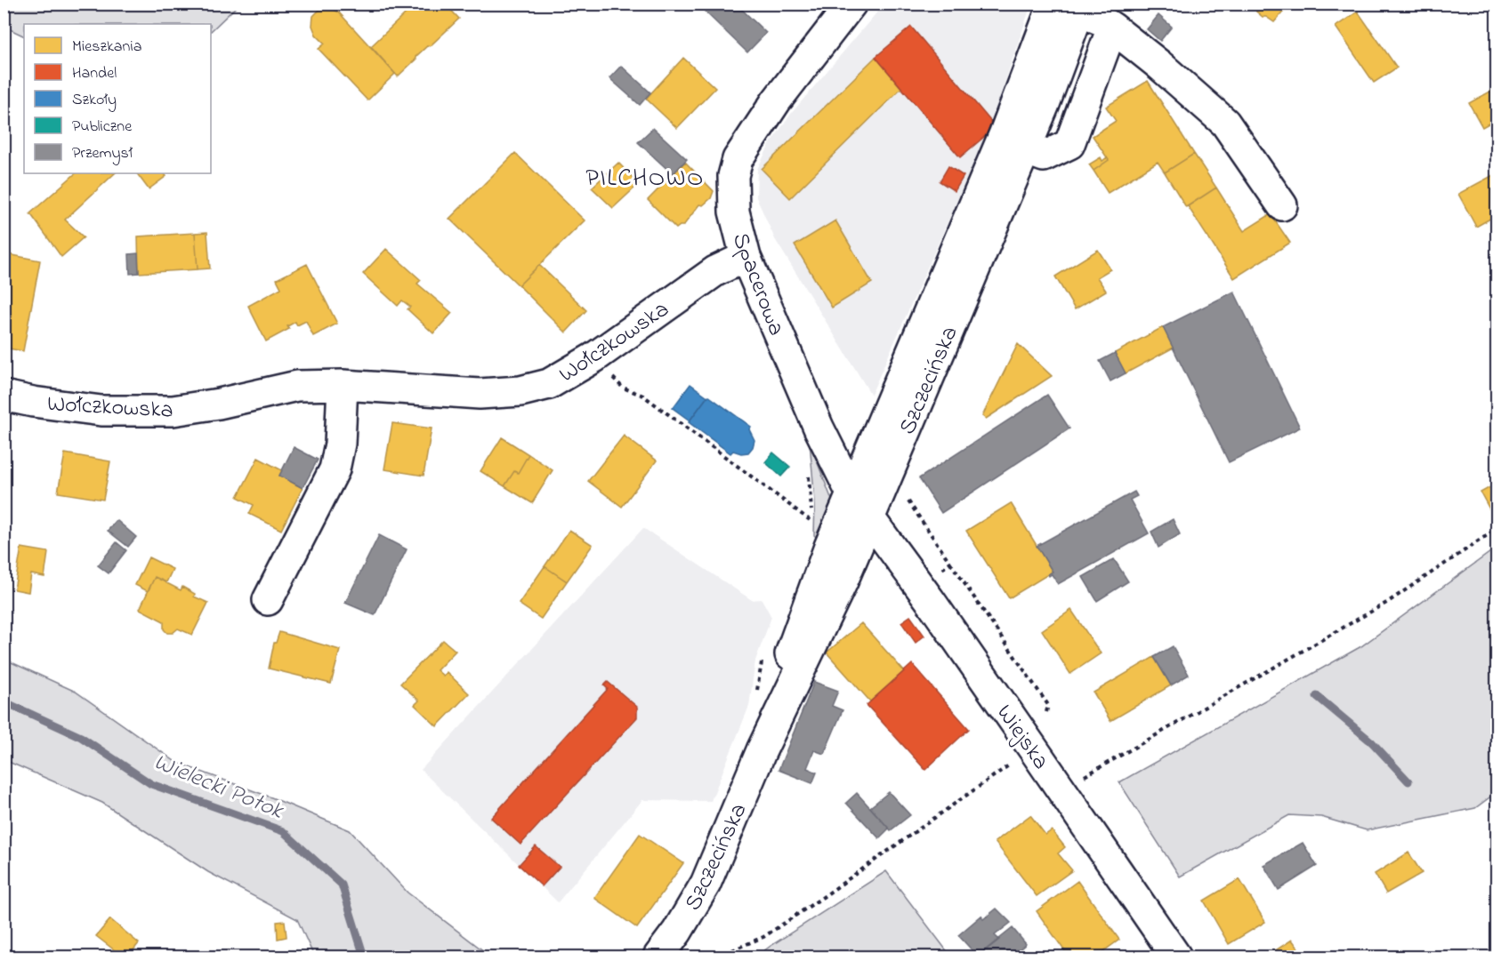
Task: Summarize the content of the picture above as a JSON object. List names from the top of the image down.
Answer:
{
  "streets": {
    "street": [
      "Spacerowa",
      "Wołczkowska",
      "Szczecińska",
      "Wiejska"
    ]
  },
  "crossings": [
    ["Spacerowa", "Wołczkowska"],
    ["Spacerowa", "Szczecińska"],
    ["Spacerowa", "Wiejska"],
    ["Szczecińska", "Wiejska"]
  ],
  "districts": ["PILCHOWO"],
  "water": ["Wielecki Potok"],
  "legend": [
    "Mieszkania",
    "Handel",
    "Szkoły",
    "Publiczne",
    "Przemysł"
  ]
}
